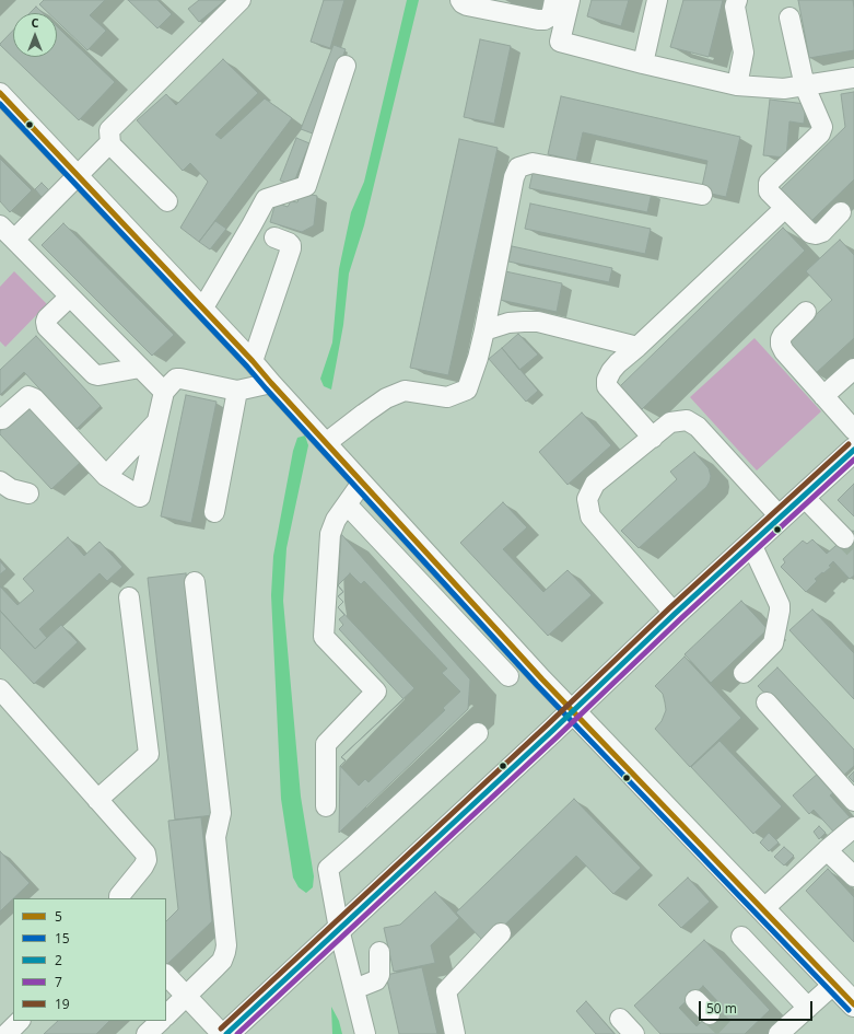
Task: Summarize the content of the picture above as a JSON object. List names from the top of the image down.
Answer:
{
  "lines": [
    "transit line 5",
    "transit line 15",
    "transit line 19",
    "transit line 2",
    "transit line 7"
  ],
  "legend": [
    "5",
    "15",
    "2",
    "7",
    "19"
  ],
  "scale_bar": "50 m",
  "north": "top"
}
